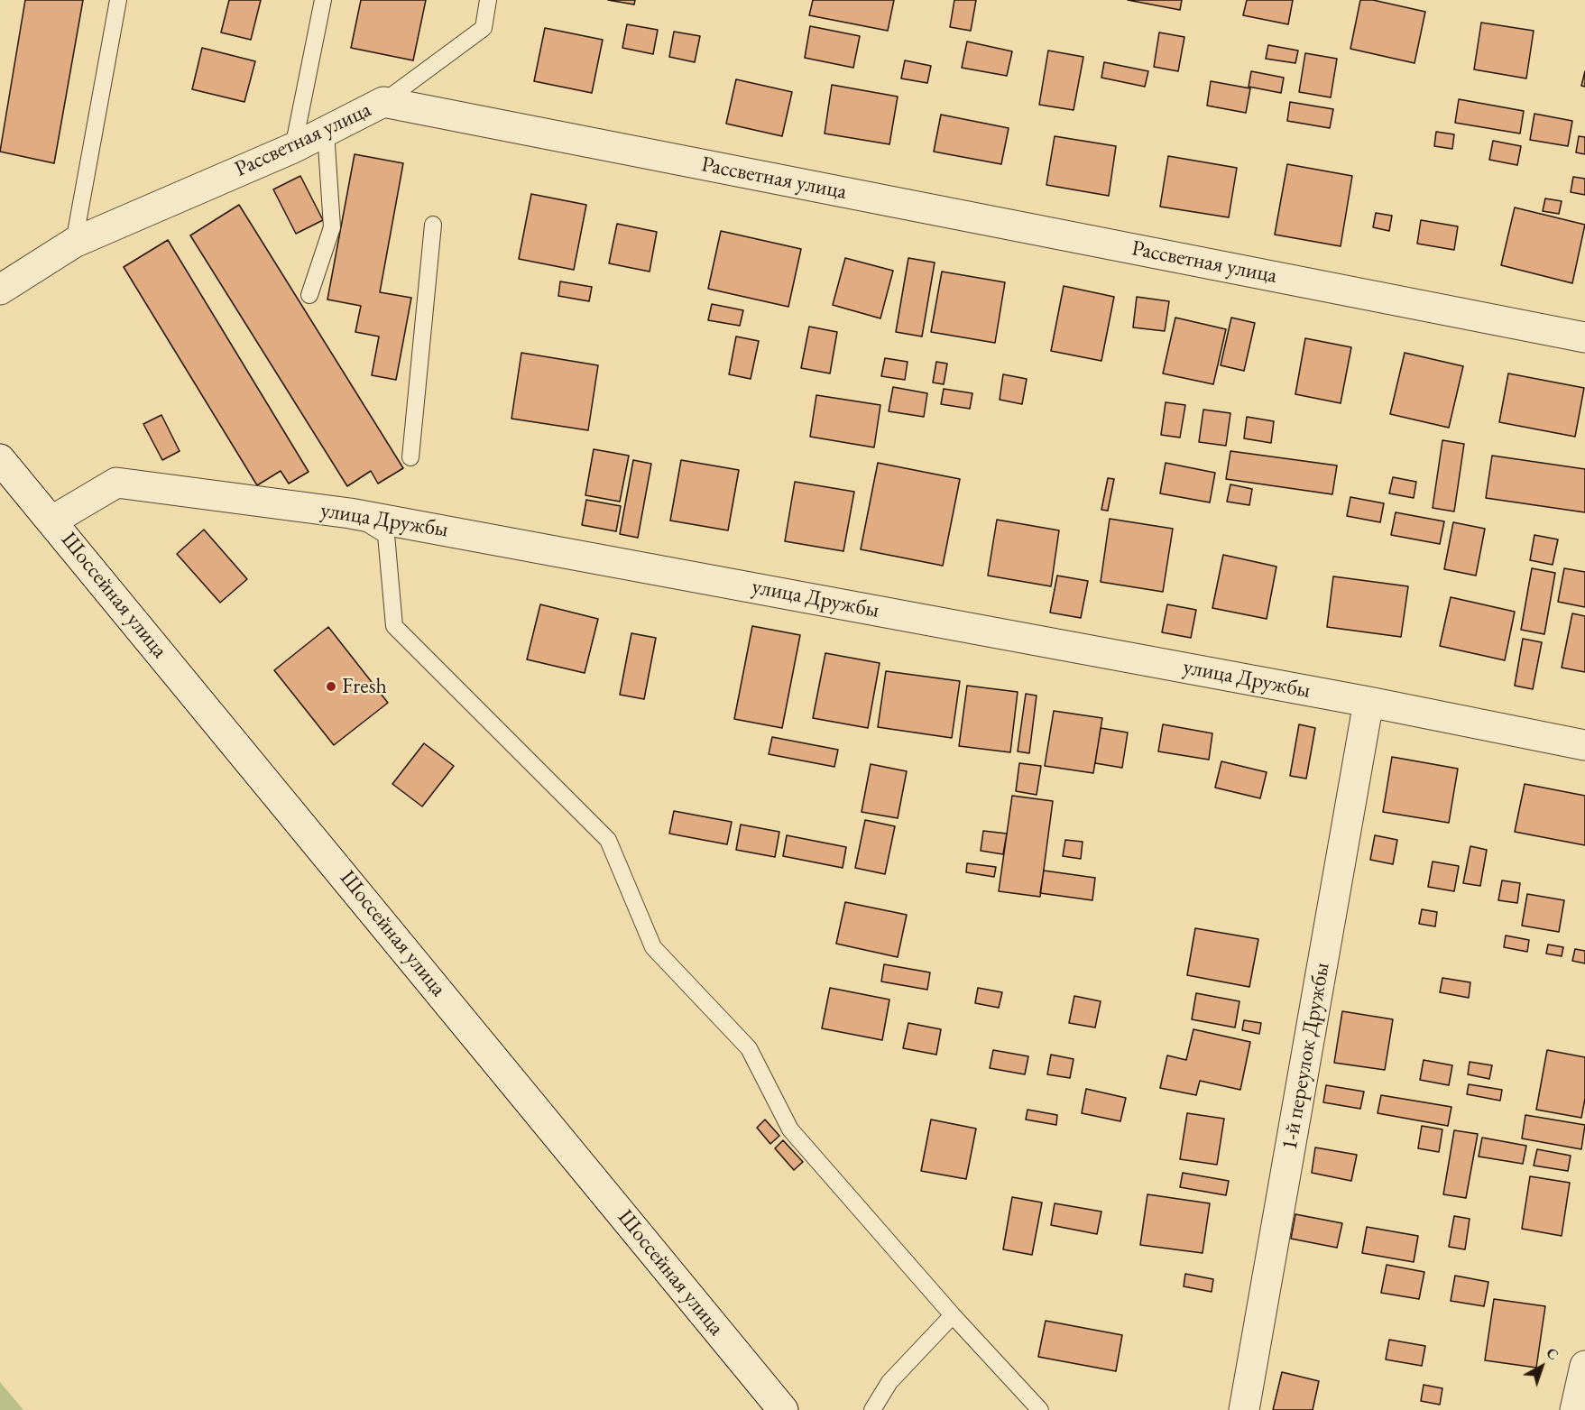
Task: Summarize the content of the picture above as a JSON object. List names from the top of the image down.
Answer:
{
  "streets": {
    "street": [
      "Рассветная улица",
      "улица Дружбы",
      "Шоссейная улица",
      "1-й переулок Дружбы"
    ]
  },
  "crossings": [
    ["улица Дружбы", "Шоссейная улица"],
    ["улица Дружбы", "1-й переулок Дружбы"]
  ],
  "places": ["Fresh"],
  "north": "top right"
}
